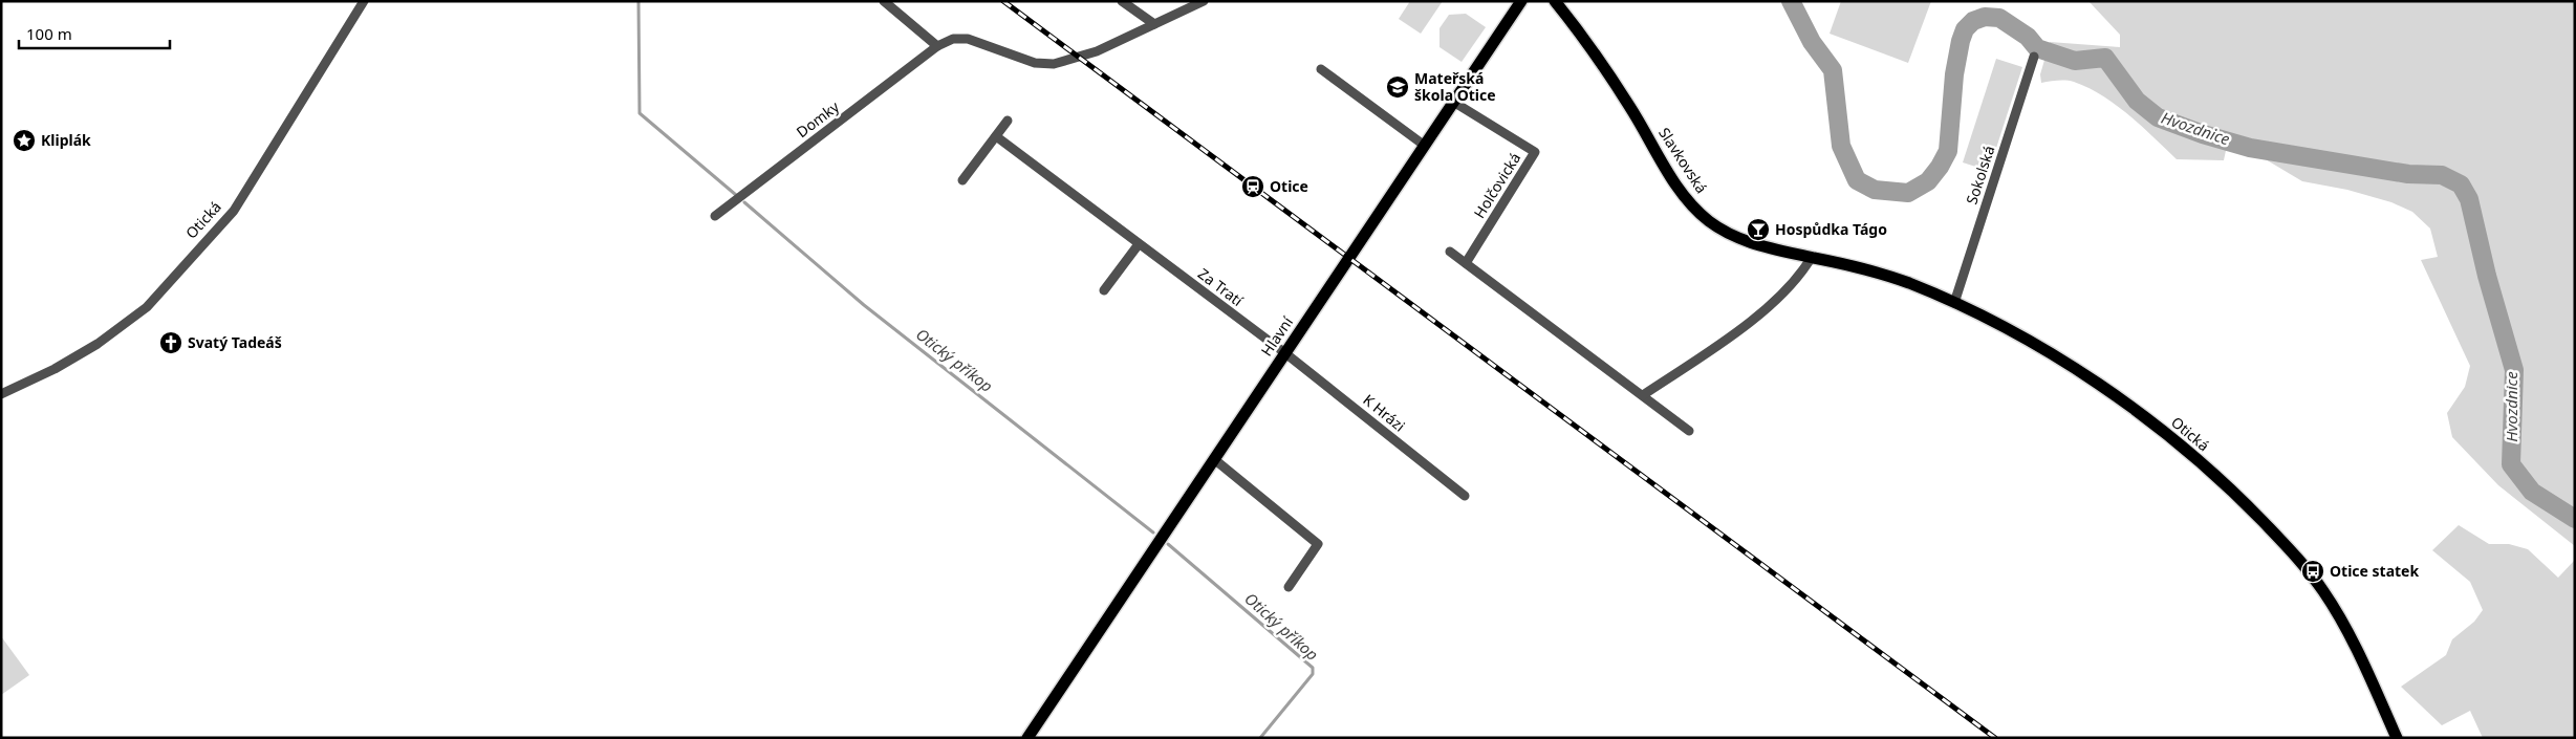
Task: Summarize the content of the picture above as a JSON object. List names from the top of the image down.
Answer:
{
  "streets": {
    "main road": ["Slavkovská", "Otická", "Hlavní"],
    "street": [
      "Domky",
      "Sokolská",
      "Holčovická",
      "Za Tratí",
      "K Hrázi"
    ]
  },
  "crossings": [
    ["Slavkovská", "Otická"],
    ["Sokolská", "Otická"],
    ["Holčovická", "Hlavní"],
    ["Za Tratí", "Hlavní"],
    ["Za Tratí", "K Hrázi"],
    ["Hlavní", "K Hrázi"]
  ],
  "water": ["Hvozdnice", "Otický příkop"],
  "places": {
    "school or university": ["Mateřská škola Otice"],
    "place": ["Kliplák"],
    "station": ["Otice"],
    "bar": ["Hospůdka Tágo"],
    "church": ["Svatý Tadeáš"],
    "bus stop": ["Otice statek"]
  },
  "scale_bar": "100 m"
}
